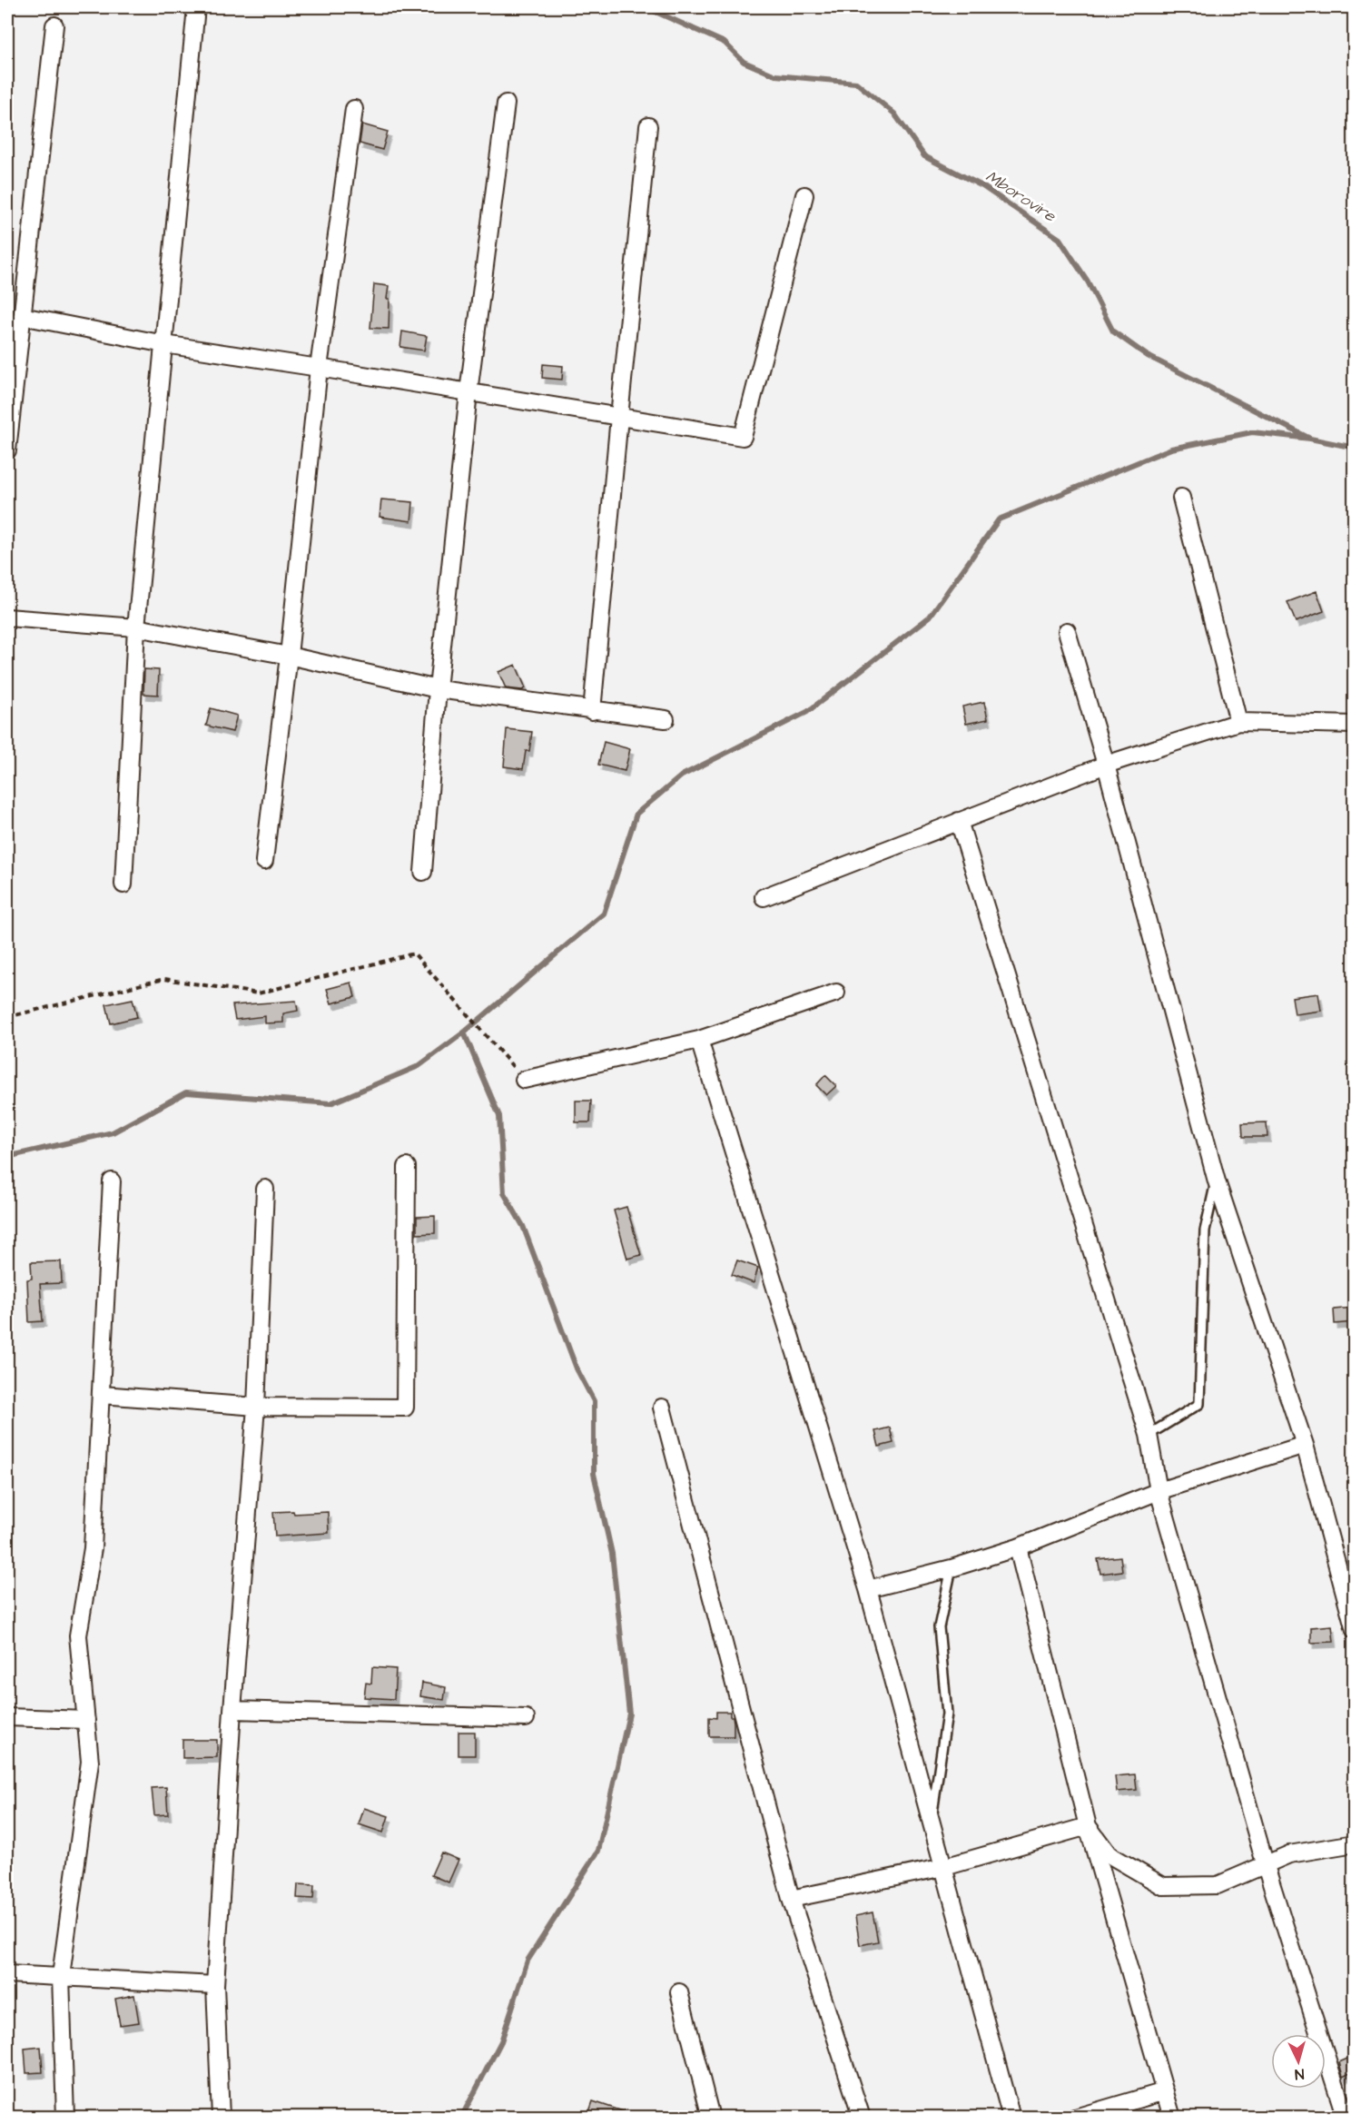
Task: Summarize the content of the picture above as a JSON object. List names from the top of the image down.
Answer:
{
  "water": ["Mborovire"],
  "north": "bottom"
}
